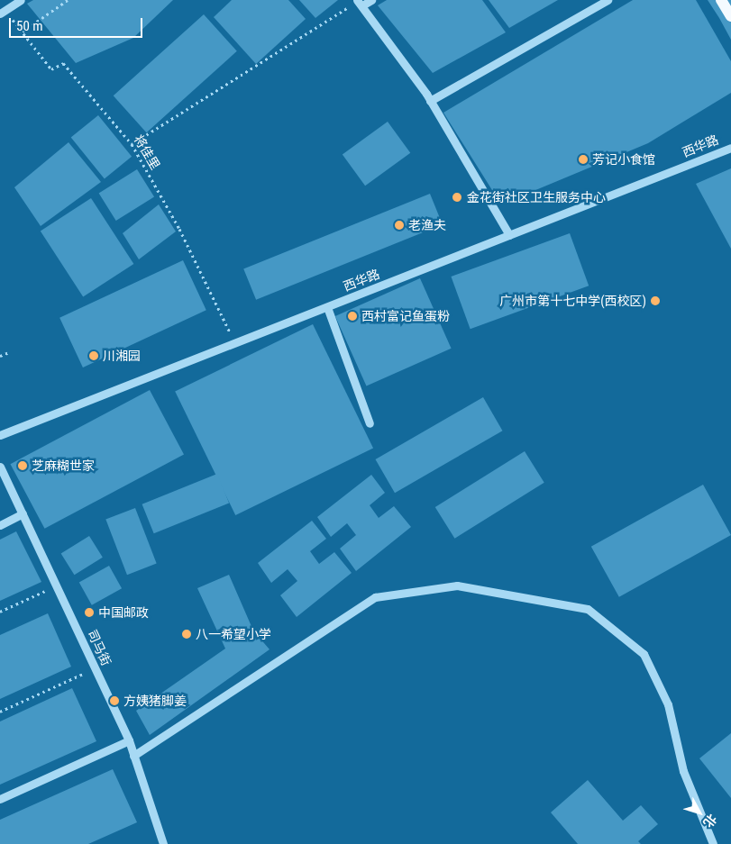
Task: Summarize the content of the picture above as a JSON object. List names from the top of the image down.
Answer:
{
  "streets": {
    "street": ["西华路", "司马街"],
    "path": ["将佳里"]
  },
  "crossings": [
    ["西华路", "将佳里"]
  ],
  "places": [
    "芳记小食馆",
    "金花街社区卫生服务中心",
    "老渔夫",
    "广州市第十七中学(西校区)",
    "西村富记鱼蛋粉",
    "川湘园",
    "芝麻糊世家",
    "中国邮政",
    "八一希望小学",
    "方姨猪脚姜"
  ],
  "scale_bar": "50 m",
  "north": "bottom right"
}
